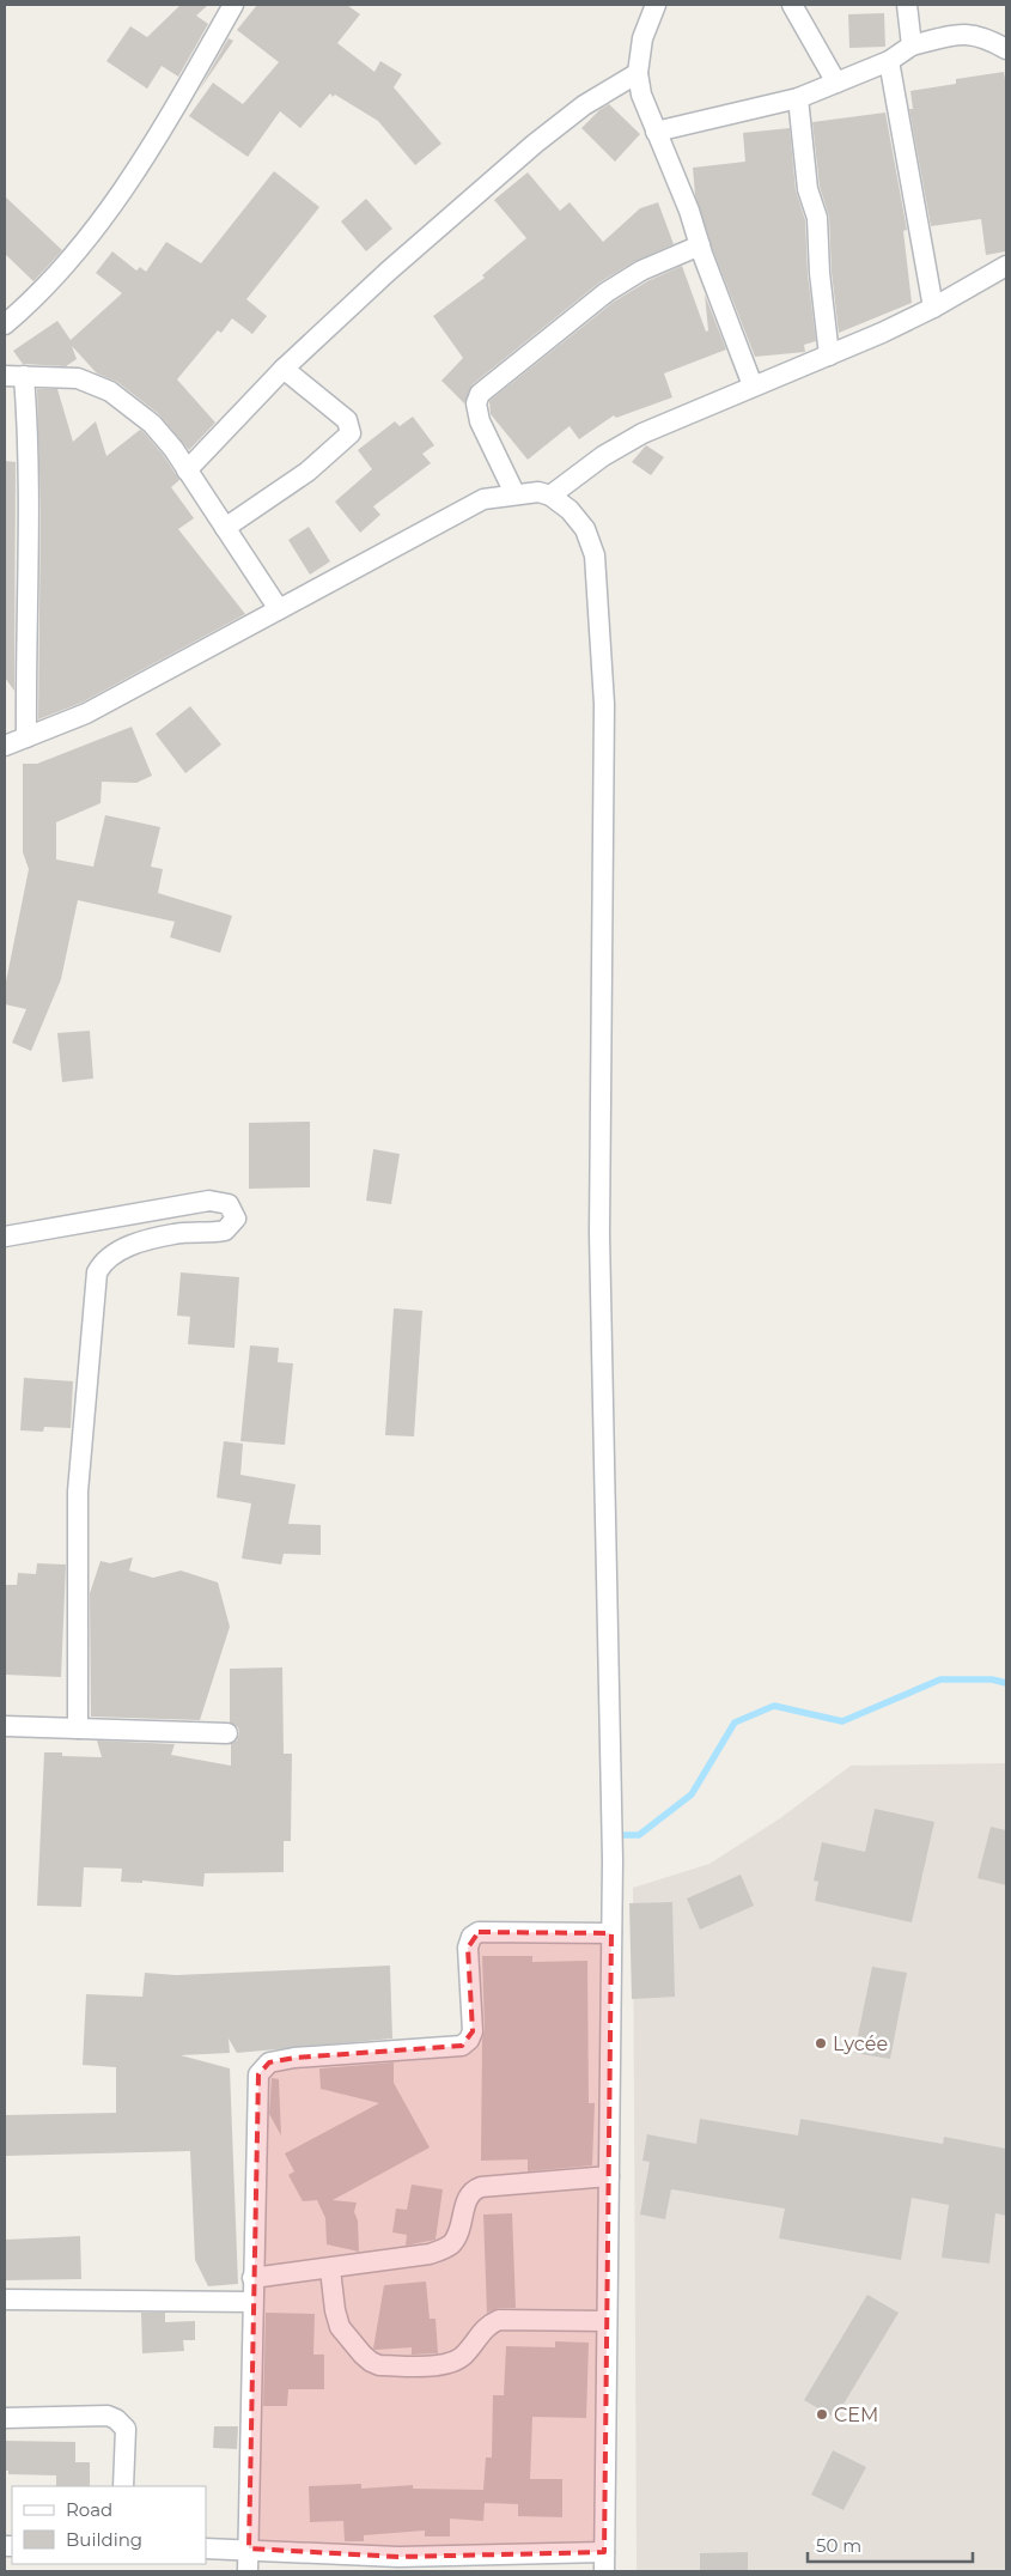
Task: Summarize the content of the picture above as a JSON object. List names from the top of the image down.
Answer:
{
  "places": ["Lycée", "CEM"],
  "legend": ["Road", "Building"],
  "scale_bar": "50 m"
}
